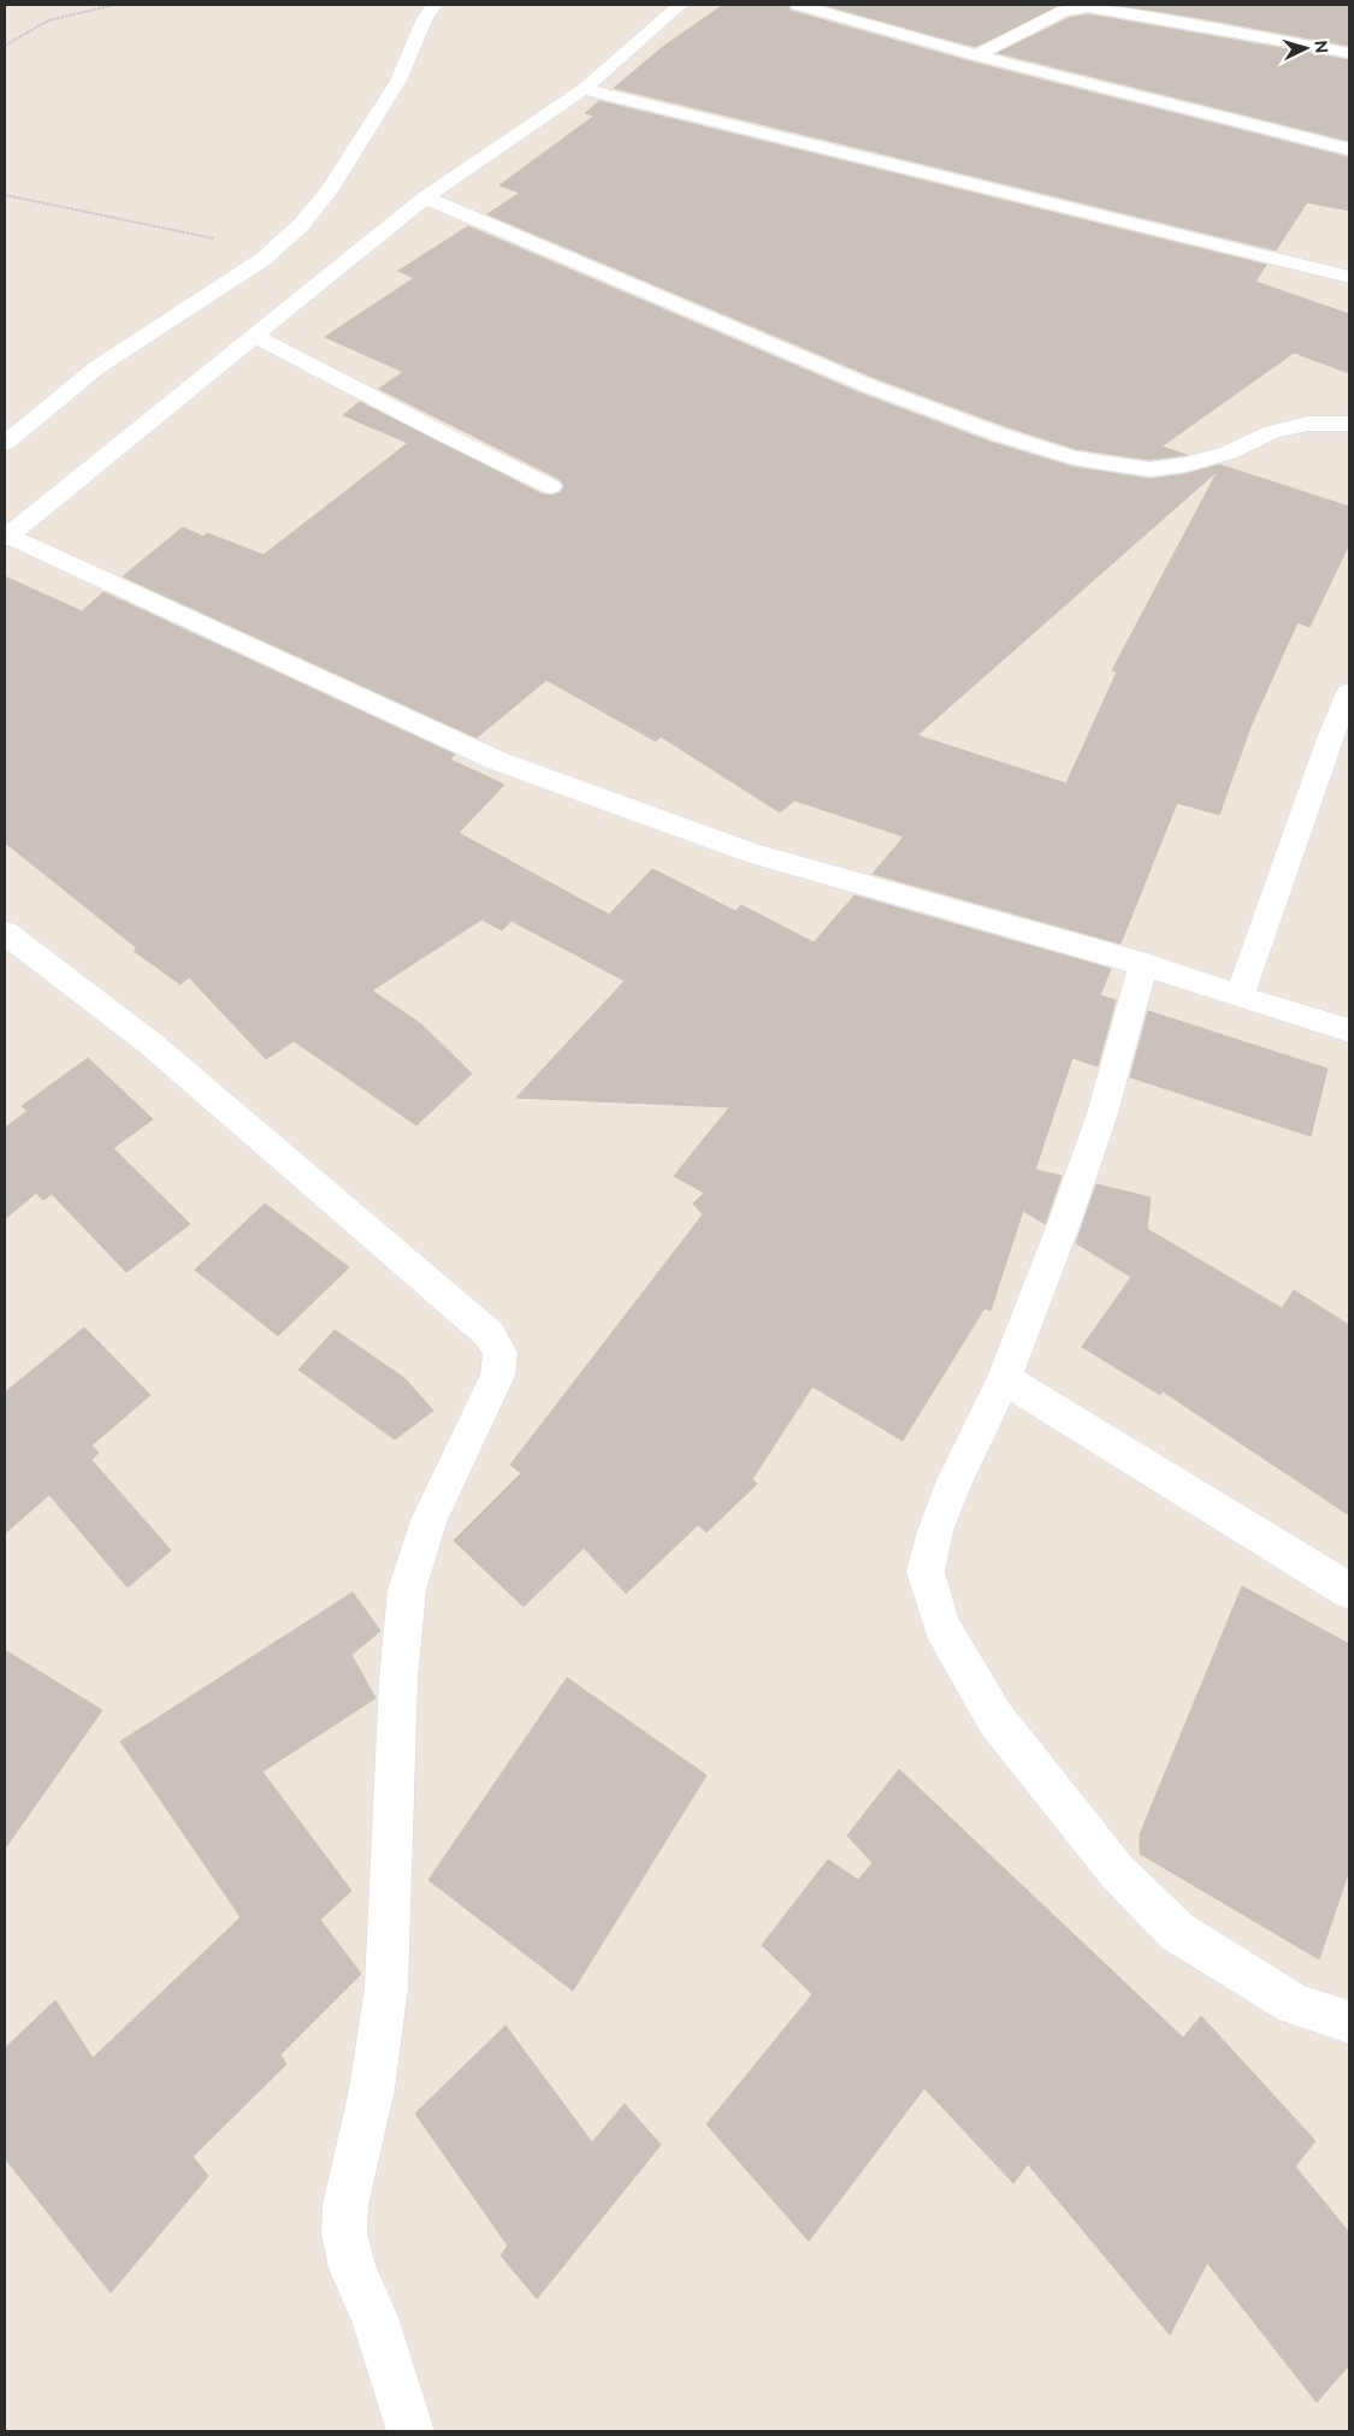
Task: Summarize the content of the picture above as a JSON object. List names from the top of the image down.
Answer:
{
  "north": "right"
}
